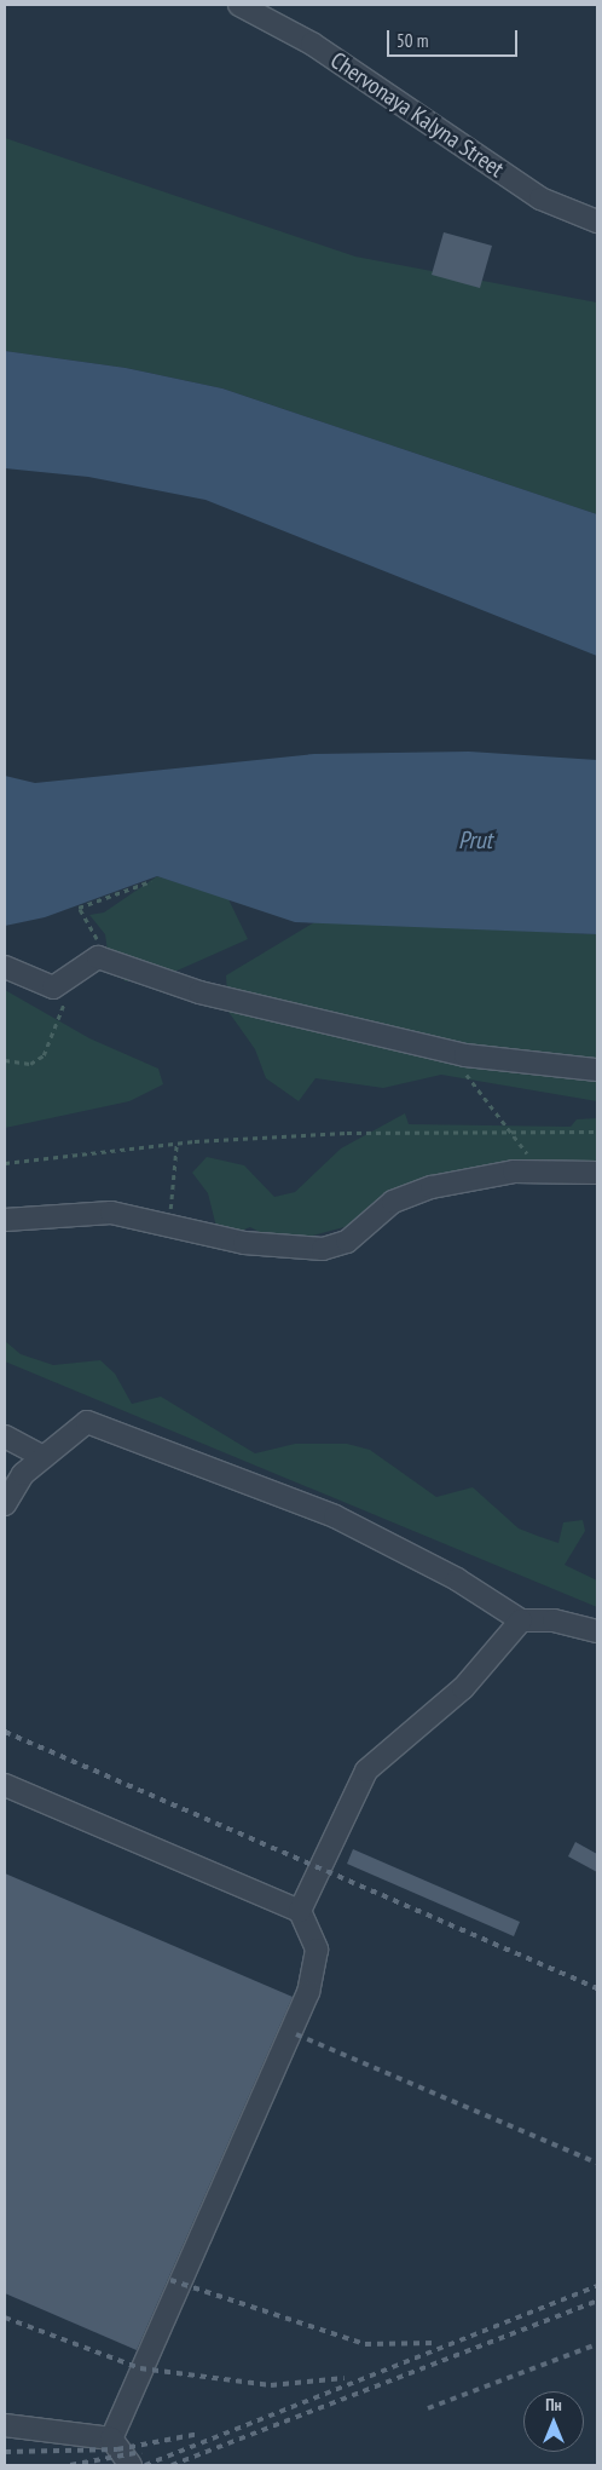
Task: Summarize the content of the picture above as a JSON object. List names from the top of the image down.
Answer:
{
  "streets": {
    "street": ["Chervonaya Kalyna Street"]
  },
  "water": ["Prut"],
  "scale_bar": "50 m",
  "north": "top"
}
